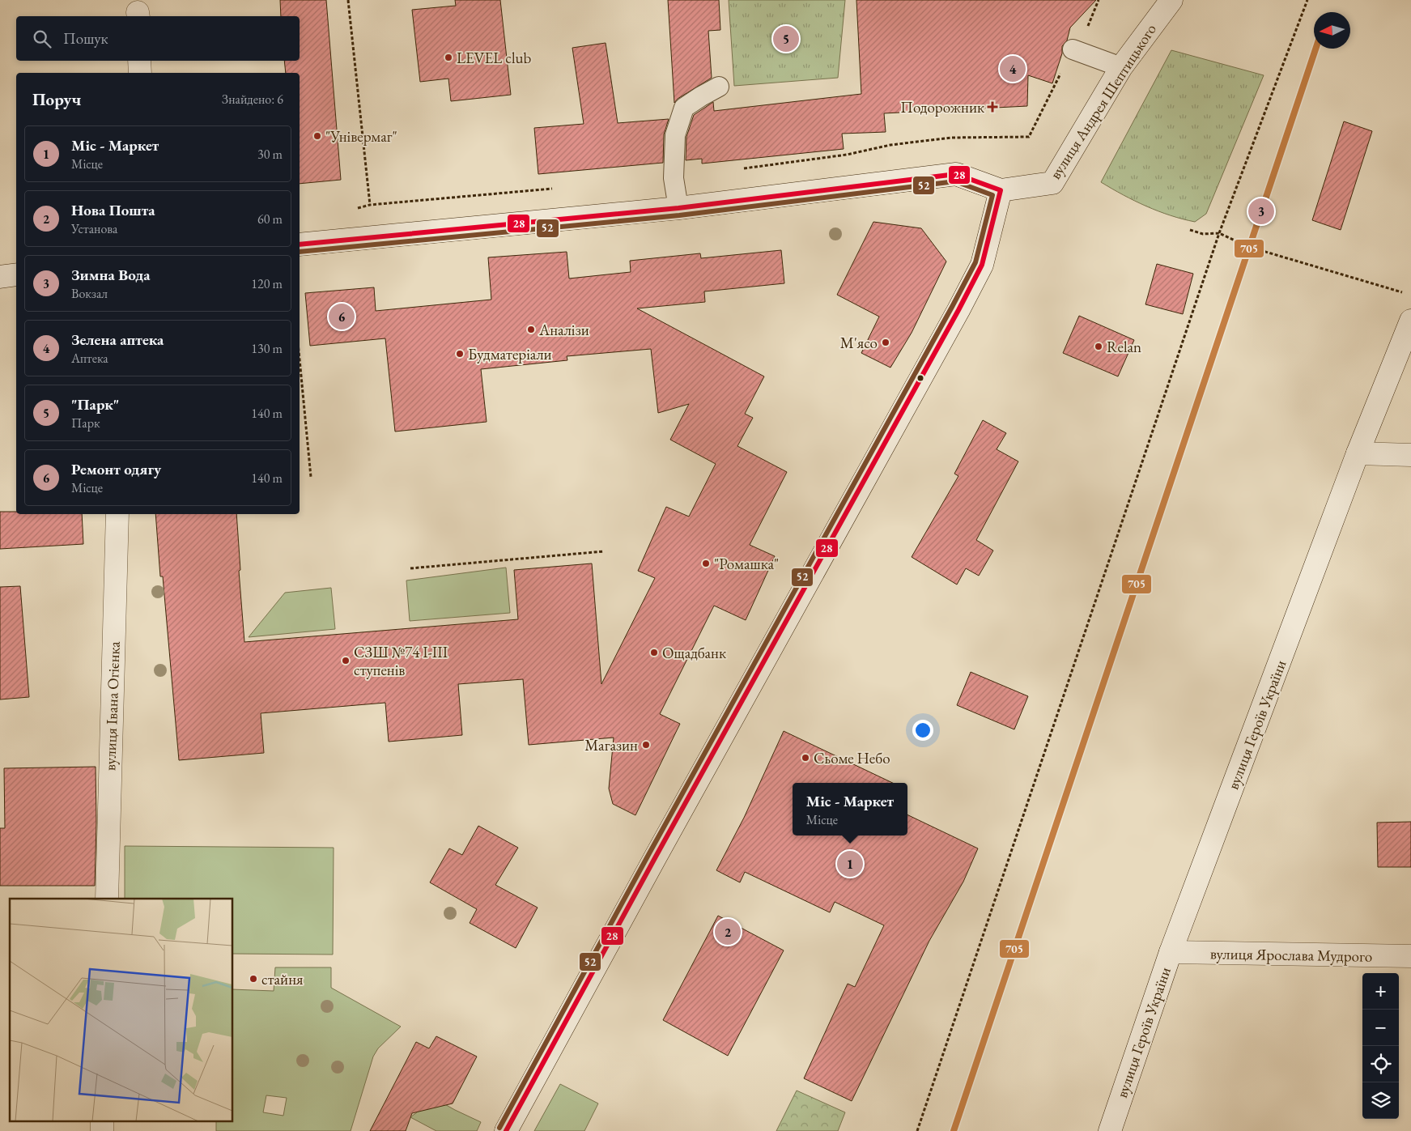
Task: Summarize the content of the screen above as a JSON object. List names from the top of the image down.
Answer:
{
  "streets": {
    "street": [
      "вулиця Андрея Шептицького",
      "вулиця Івана Огієнка",
      "вулиця Героїв України",
      "вулиця Ярослава Мудрого"
    ]
  },
  "crossings": [
    ["вулиця Героїв України", "вулиця Ярослава Мудрого"]
  ],
  "places": {
    "other": [
      "LEVEL club",
      "\"Універмаг\"",
      "Аналізи",
      "М'ясо",
      "Relan",
      "Будматеріали",
      "\"Ромашка\"",
      "Ощадбанк",
      "СЗШ №74 І-ІІІ ступенів",
      "Магазин",
      "Сьоме Небо",
      "стайня"
    ],
    "health": ["Подорожник"]
  },
  "lines": ["transit line 705", "transit line 28", "transit line 52"],
  "north": "left",
  "page": {
    "search": "Пошук",
    "pins": [
      "5",
      "4",
      "3",
      "6",
      "1",
      "2"
    ],
    "heading": ["Поруч", "Знайдено: 6"],
    "list": [
      {
        "mark": "1",
        "name": "Міс - Маркет",
        "note": "Місце",
        "value": "30 m"
      },
      {
        "mark": "2",
        "name": "Нова Пошта",
        "note": "Установа",
        "value": "60 m"
      },
      {
        "mark": "3",
        "name": "Зимна Вода",
        "note": "Вокзал",
        "value": "120 m"
      },
      {
        "mark": "4",
        "name": "Зелена аптека",
        "note": "Аптека",
        "value": "130 m"
      },
      {
        "mark": "5",
        "name": "\"Парк\"",
        "note": "Парк",
        "value": "140 m"
      },
      {
        "mark": "6",
        "name": "Ремонт одягу",
        "note": "Місце",
        "value": "140 m"
      }
    ],
    "popup": ["Міс - Маркет", "Місце"],
    "map_buttons": ["+", "−"]
  }
}
